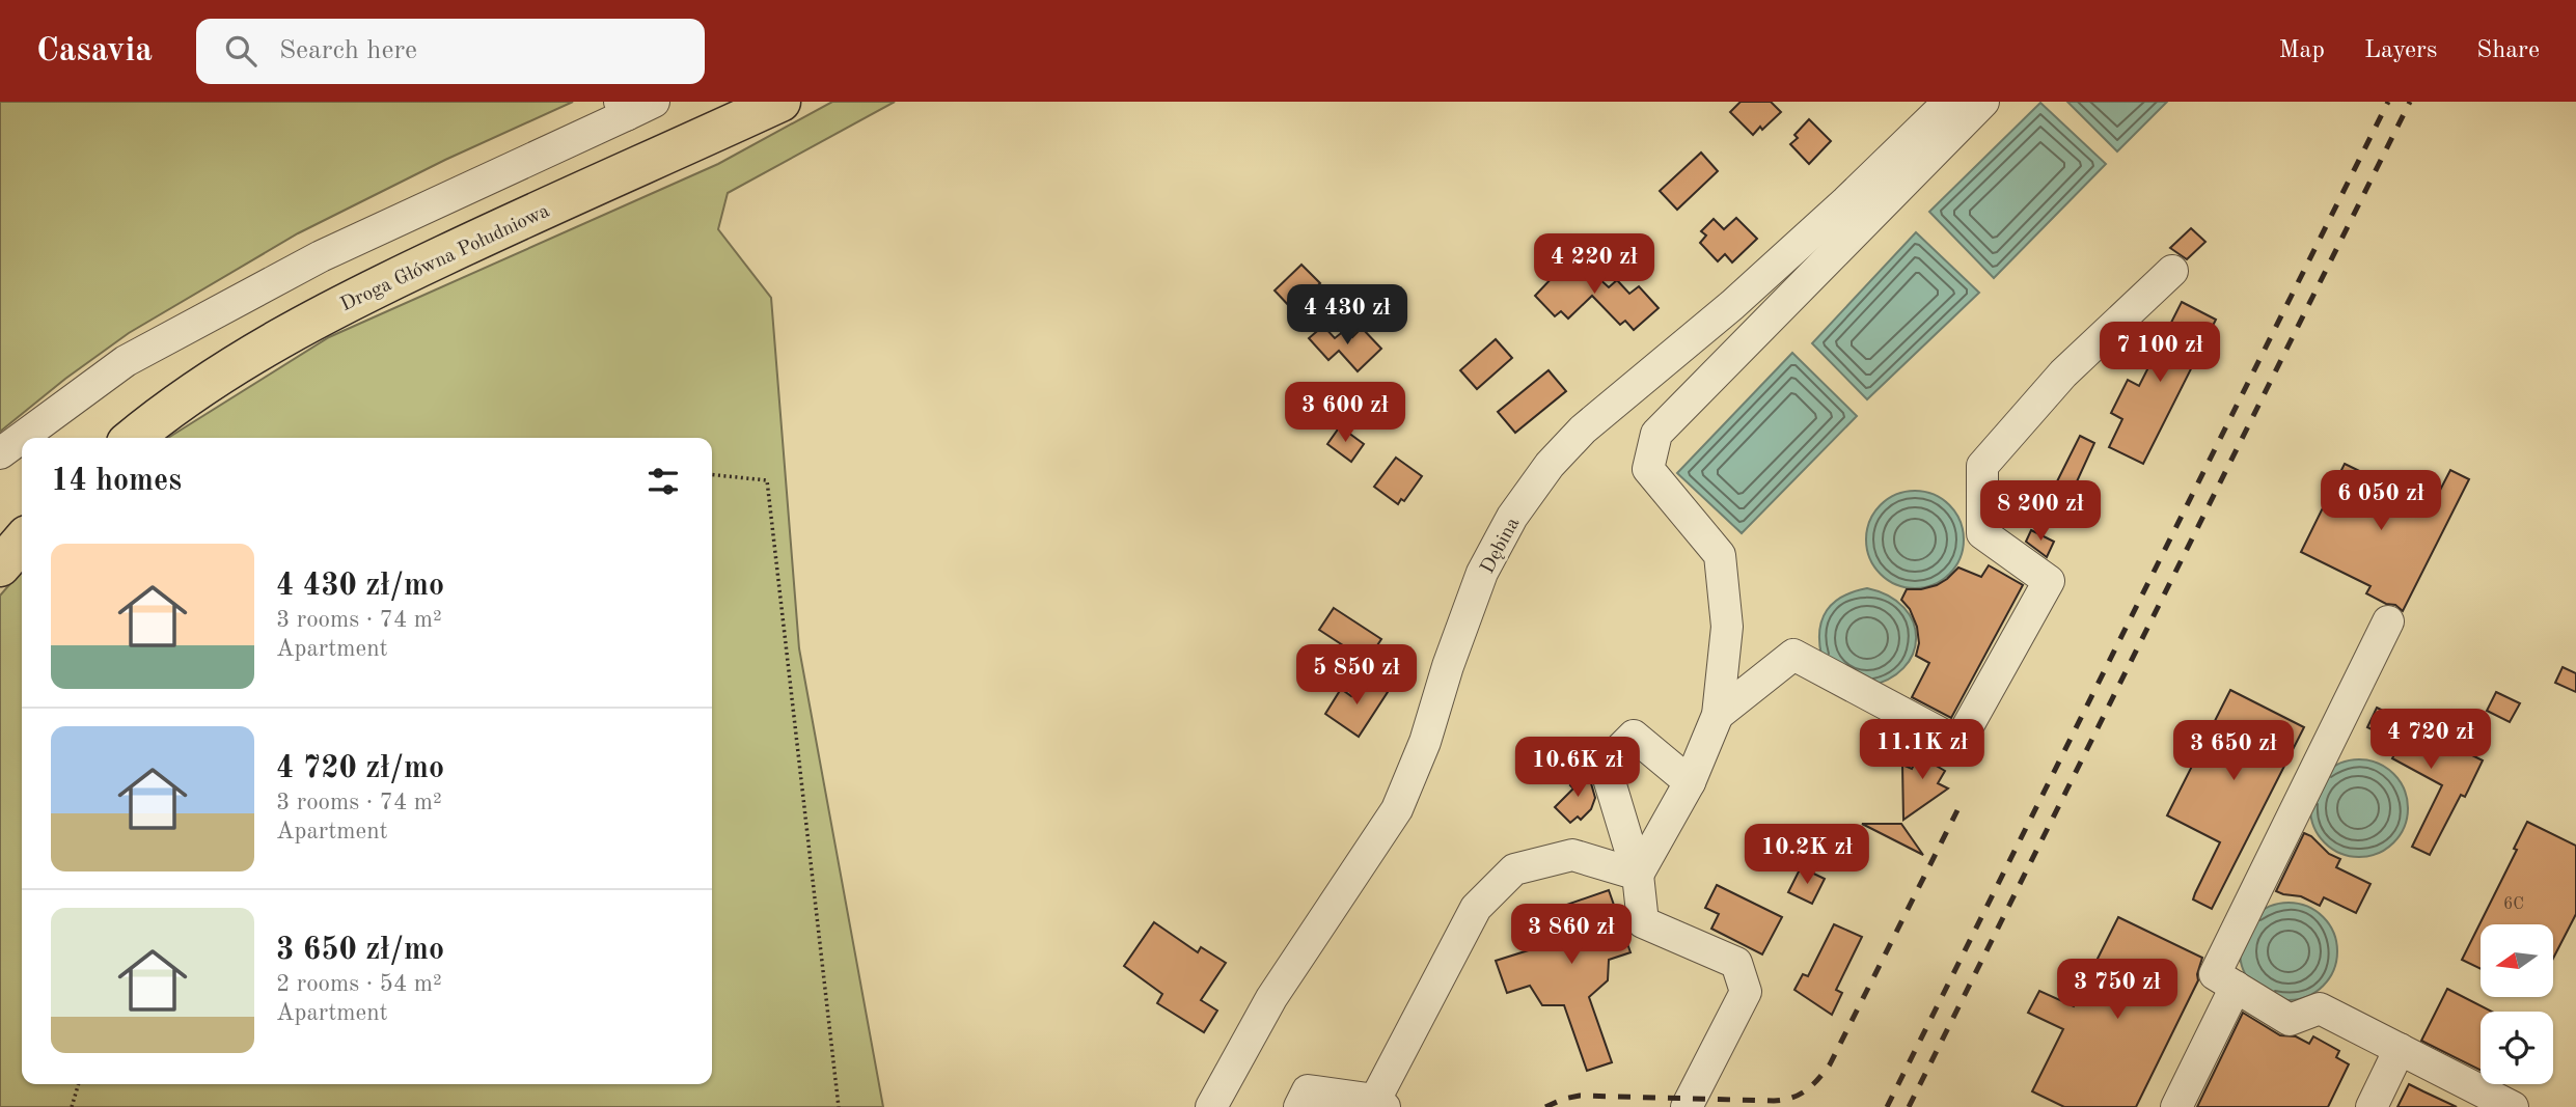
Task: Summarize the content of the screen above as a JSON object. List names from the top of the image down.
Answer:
{
  "streets": {
    "main road": ["Droga Główna Południowa"],
    "street": ["Dębina"]
  },
  "house_numbers": ["6C"],
  "north": "left",
  "page": {
    "header": "Casavia",
    "search": "Search here",
    "nav": ["Map", "Layers", "Share"],
    "price": [
      "4 220 zł",
      "4 430 zł",
      "7 100 zł",
      "3 600 zł",
      "6 050 zł",
      "8 200 zł",
      "5 850 zł",
      "4 720 zł",
      "11.1K zł",
      "3 650 zł",
      "10.6K zł",
      "10.2K zł",
      "3 860 zł",
      "3 750 zł"
    ],
    "heading": "14 homes",
    "list": [
      {
        "name": "4 430 zł/mo",
        "note": "3 rooms · 74 m² · Apartment"
      },
      {
        "name": "4 720 zł/mo",
        "note": "3 rooms · 74 m² · Apartment"
      },
      {
        "name": "3 650 zł/mo",
        "note": "2 rooms · 54 m² · Apartment"
      }
    ]
  }
}
